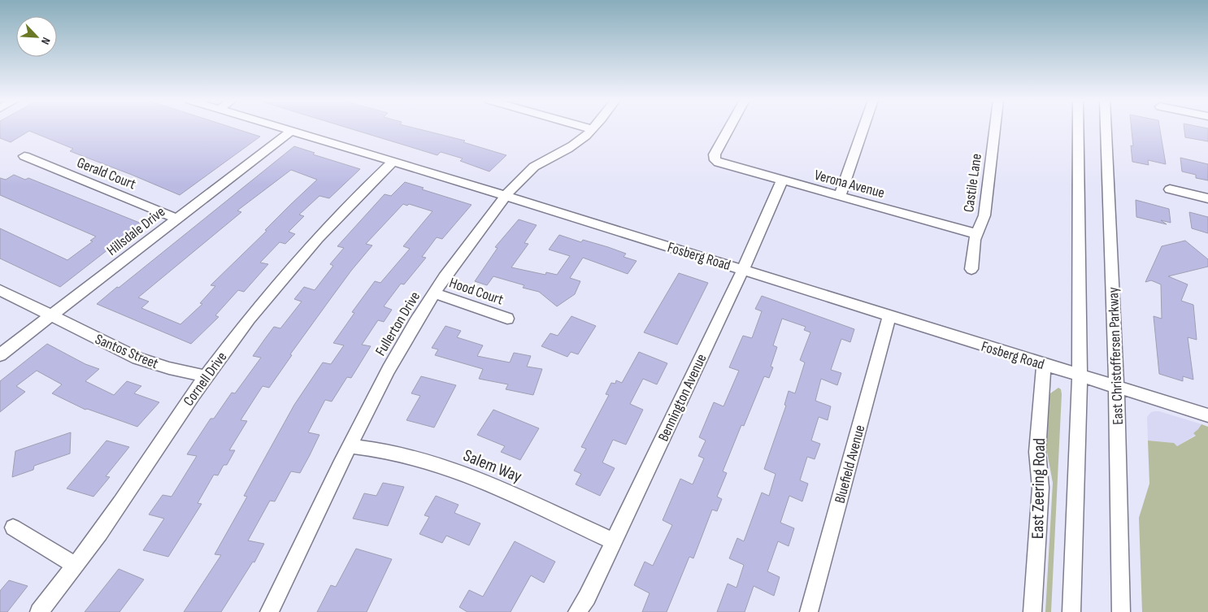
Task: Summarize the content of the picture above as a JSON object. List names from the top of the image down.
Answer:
{
  "streets": {
    "street": [
      "Gerald Court",
      "Castile Lane",
      "Verona Avenue",
      "Hillsdale Drive",
      "Fosberg Road",
      "Hood Court",
      "Fullerton Drive",
      "Santos Street",
      "East Christoffersen Parkway",
      "Cornell Drive",
      "Bennington Avenue",
      "Bluefield Avenue",
      "Salem Way",
      "East Zeering Road"
    ]
  },
  "crossings": [
    ["Gerald Court", "Hillsdale Drive"],
    ["Castile Lane", "Verona Avenue"],
    ["Verona Avenue", "Bennington Avenue"],
    ["Hillsdale Drive", "Fosberg Road"],
    ["Hillsdale Drive", "Santos Street"],
    ["Fosberg Road", "Fullerton Drive"],
    ["Fosberg Road", "East Christoffersen Parkway"],
    ["Fosberg Road", "Cornell Drive"],
    ["Fosberg Road", "Bennington Avenue"],
    ["Fosberg Road", "Bluefield Avenue"],
    ["Fosberg Road", "East Zeering Road"],
    ["Hood Court", "Fullerton Drive"],
    ["Fullerton Drive", "Salem Way"],
    ["Santos Street", "Cornell Drive"],
    ["Bennington Avenue", "Salem Way"]
  ],
  "north": "bottom right"
}
